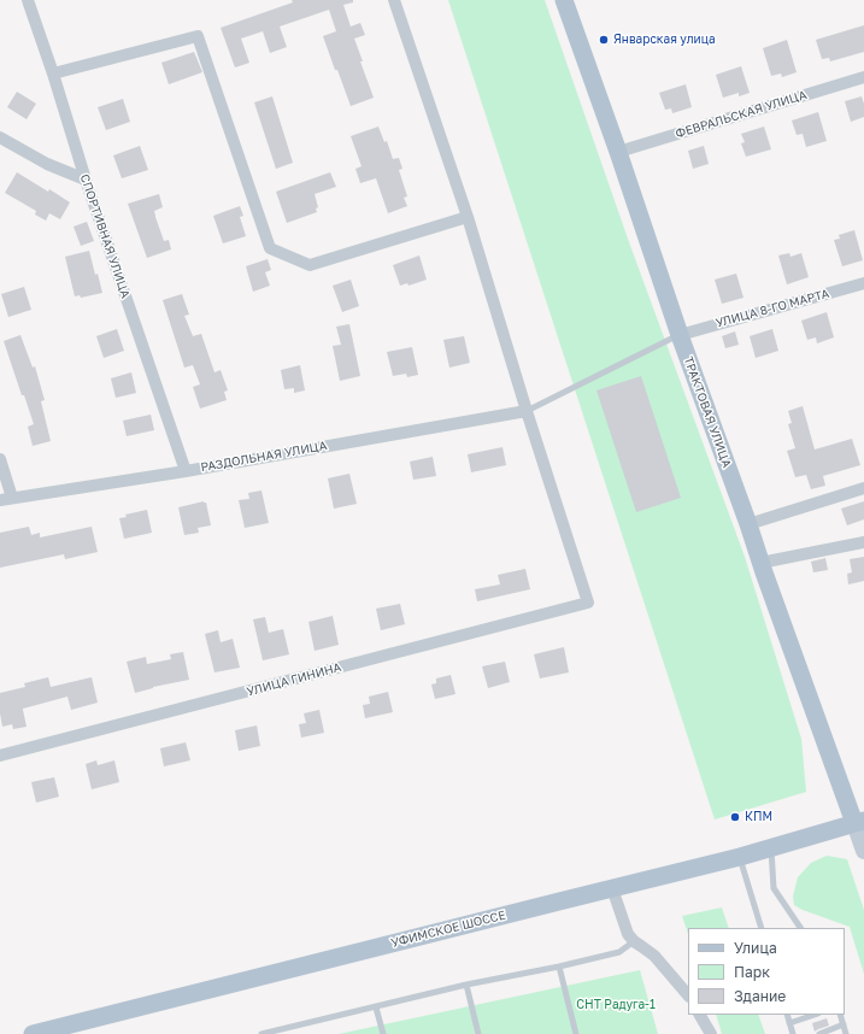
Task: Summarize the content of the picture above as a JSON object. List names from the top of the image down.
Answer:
{
  "streets": {
    "main road": ["ТРАКТОВАЯ УЛИЦА", "УФИМСКОЕ ШОССЕ"],
    "street": [
      "ФЕВРАЛЬСКАЯ УЛИЦА",
      "СПОРТИВНАЯ УЛИЦА",
      "УЛИЦА 8-ГО МАРТА",
      "РАЗДОЛЬНАЯ УЛИЦА",
      "УЛИЦА ГИНИНА"
    ]
  },
  "crossings": [
    ["ФЕВРАЛЬСКАЯ УЛИЦА", "ТРАКТОВАЯ УЛИЦА"],
    ["СПОРТИВНАЯ УЛИЦА", "РАЗДОЛЬНАЯ УЛИЦА"],
    ["УЛИЦА 8-ГО МАРТА", "ТРАКТОВАЯ УЛИЦА"],
    ["ТРАКТОВАЯ УЛИЦА", "УФИМСКОЕ ШОССЕ"],
    ["РАЗДОЛЬНАЯ УЛИЦА", "УЛИЦА ГИНИНА"]
  ],
  "parks": ["СНТ Радуга-1"],
  "places": ["Январская улица", "КПМ"],
  "legend": ["Улица", "Парк", "Здание"]
}
